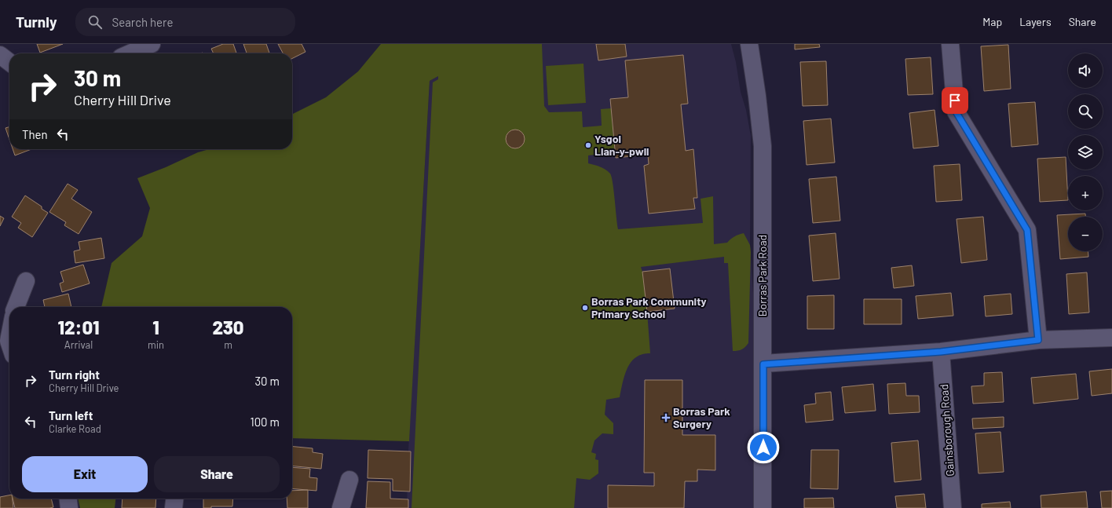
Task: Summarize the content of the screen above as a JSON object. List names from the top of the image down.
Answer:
{
  "streets": {
    "street": ["Borras Park Road", "Gainsborough Road"]
  },
  "places": {
    "other": ["Ysgol Llan-y-pwll", "Borras Park Community Primary School"],
    "health": ["Borras Park Surgery"]
  },
  "page": {
    "header": "Turnly",
    "search": "Search here",
    "nav": ["Map", "Layers", "Share"],
    "map_buttons": ["+", "−"],
    "turn": ["30 m", "Cherry Hill Drive"],
    "then": "Then",
    "eta": [
      "12:01",
      "Arrival",
      "1",
      "min",
      "230",
      "m"
    ],
    "list": [
      {
        "name": "Turn right",
        "note": "Cherry Hill Drive",
        "value": "30 m"
      },
      {
        "name": "Turn left",
        "note": "Clarke Road",
        "value": "100 m"
      }
    ],
    "buttons": ["Exit", "Share"]
  }
}
